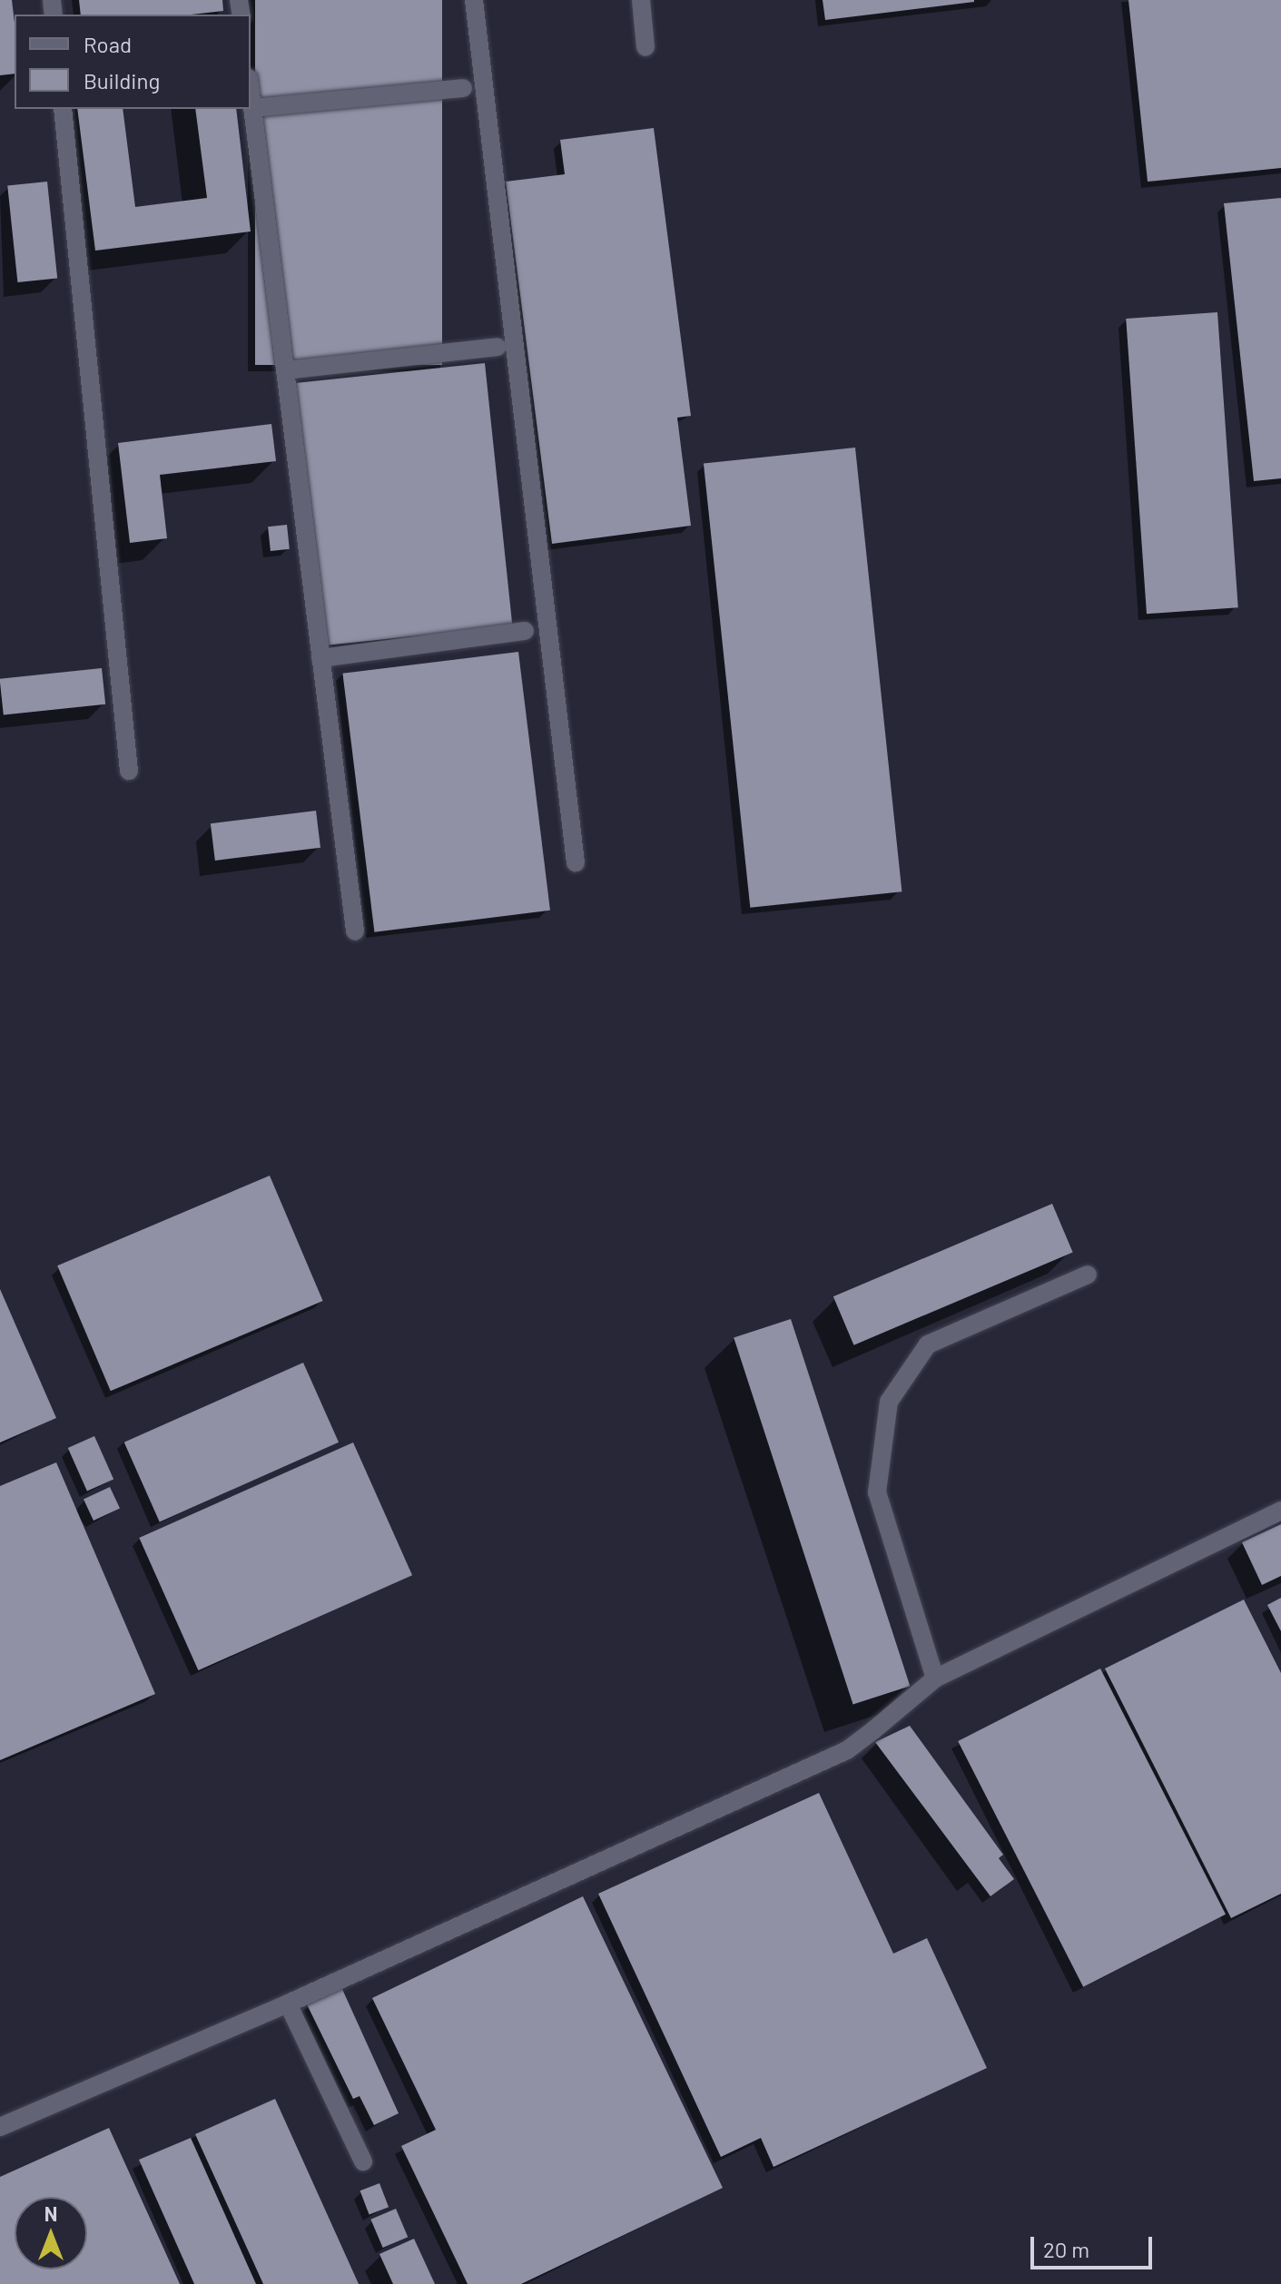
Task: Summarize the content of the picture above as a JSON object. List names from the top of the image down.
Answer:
{
  "legend": ["Road", "Building"],
  "scale_bar": "20 m",
  "north": "top"
}
